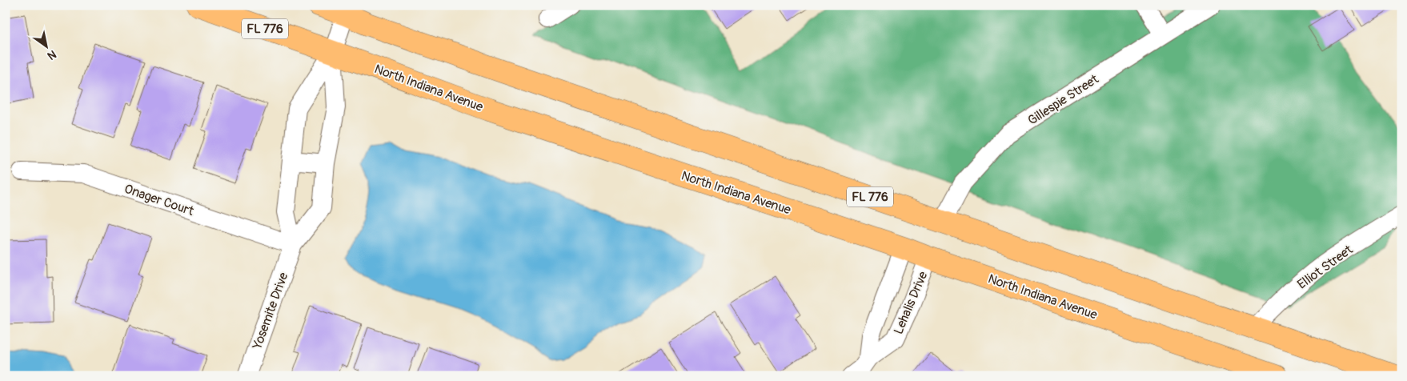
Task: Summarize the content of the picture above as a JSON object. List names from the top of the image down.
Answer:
{
  "streets": {
    "main road": ["FL 776", "North Indiana Avenue"],
    "street": [
      "Gillespie Street",
      "Onager Court",
      "Elliot Street",
      "Lehalis Drive",
      "Yosemite Drive"
    ]
  },
  "crossings": [
    ["FL 776", "Gillespie Street"],
    ["FL 776", "Elliot Street"],
    ["North Indiana Avenue", "Lehalis Drive"],
    ["North Indiana Avenue", "Yosemite Drive"],
    ["Onager Court", "Yosemite Drive"]
  ],
  "north": "bottom right"
}
